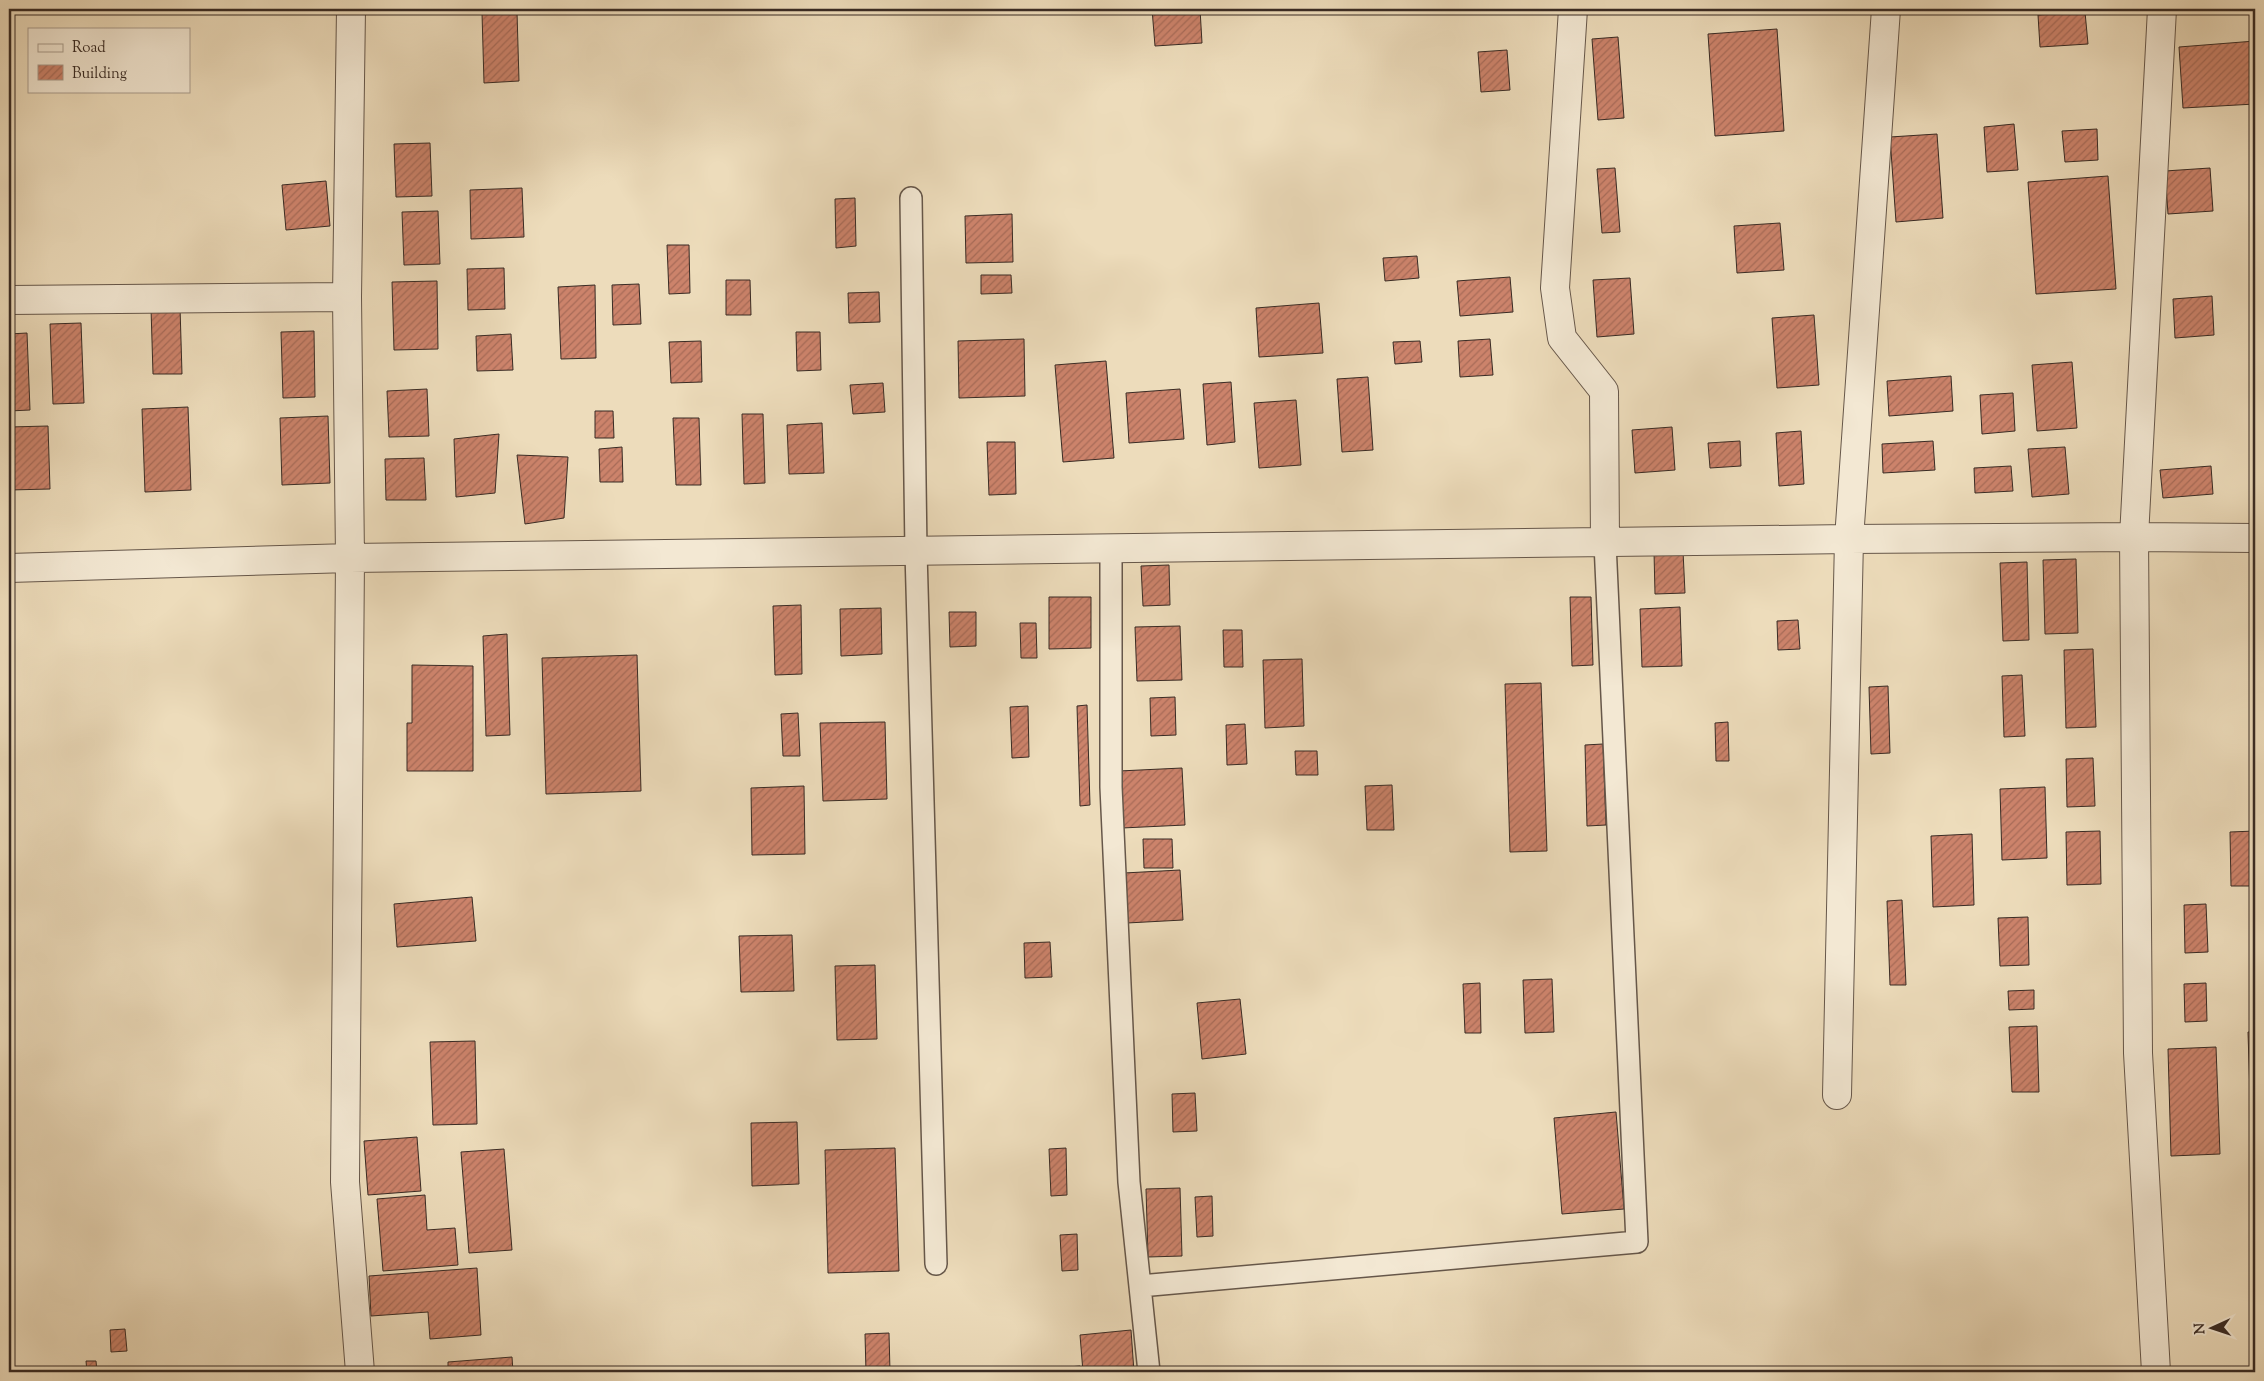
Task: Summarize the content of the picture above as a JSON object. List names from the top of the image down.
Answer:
{
  "legend": ["Road", "Building"],
  "north": "left"
}
